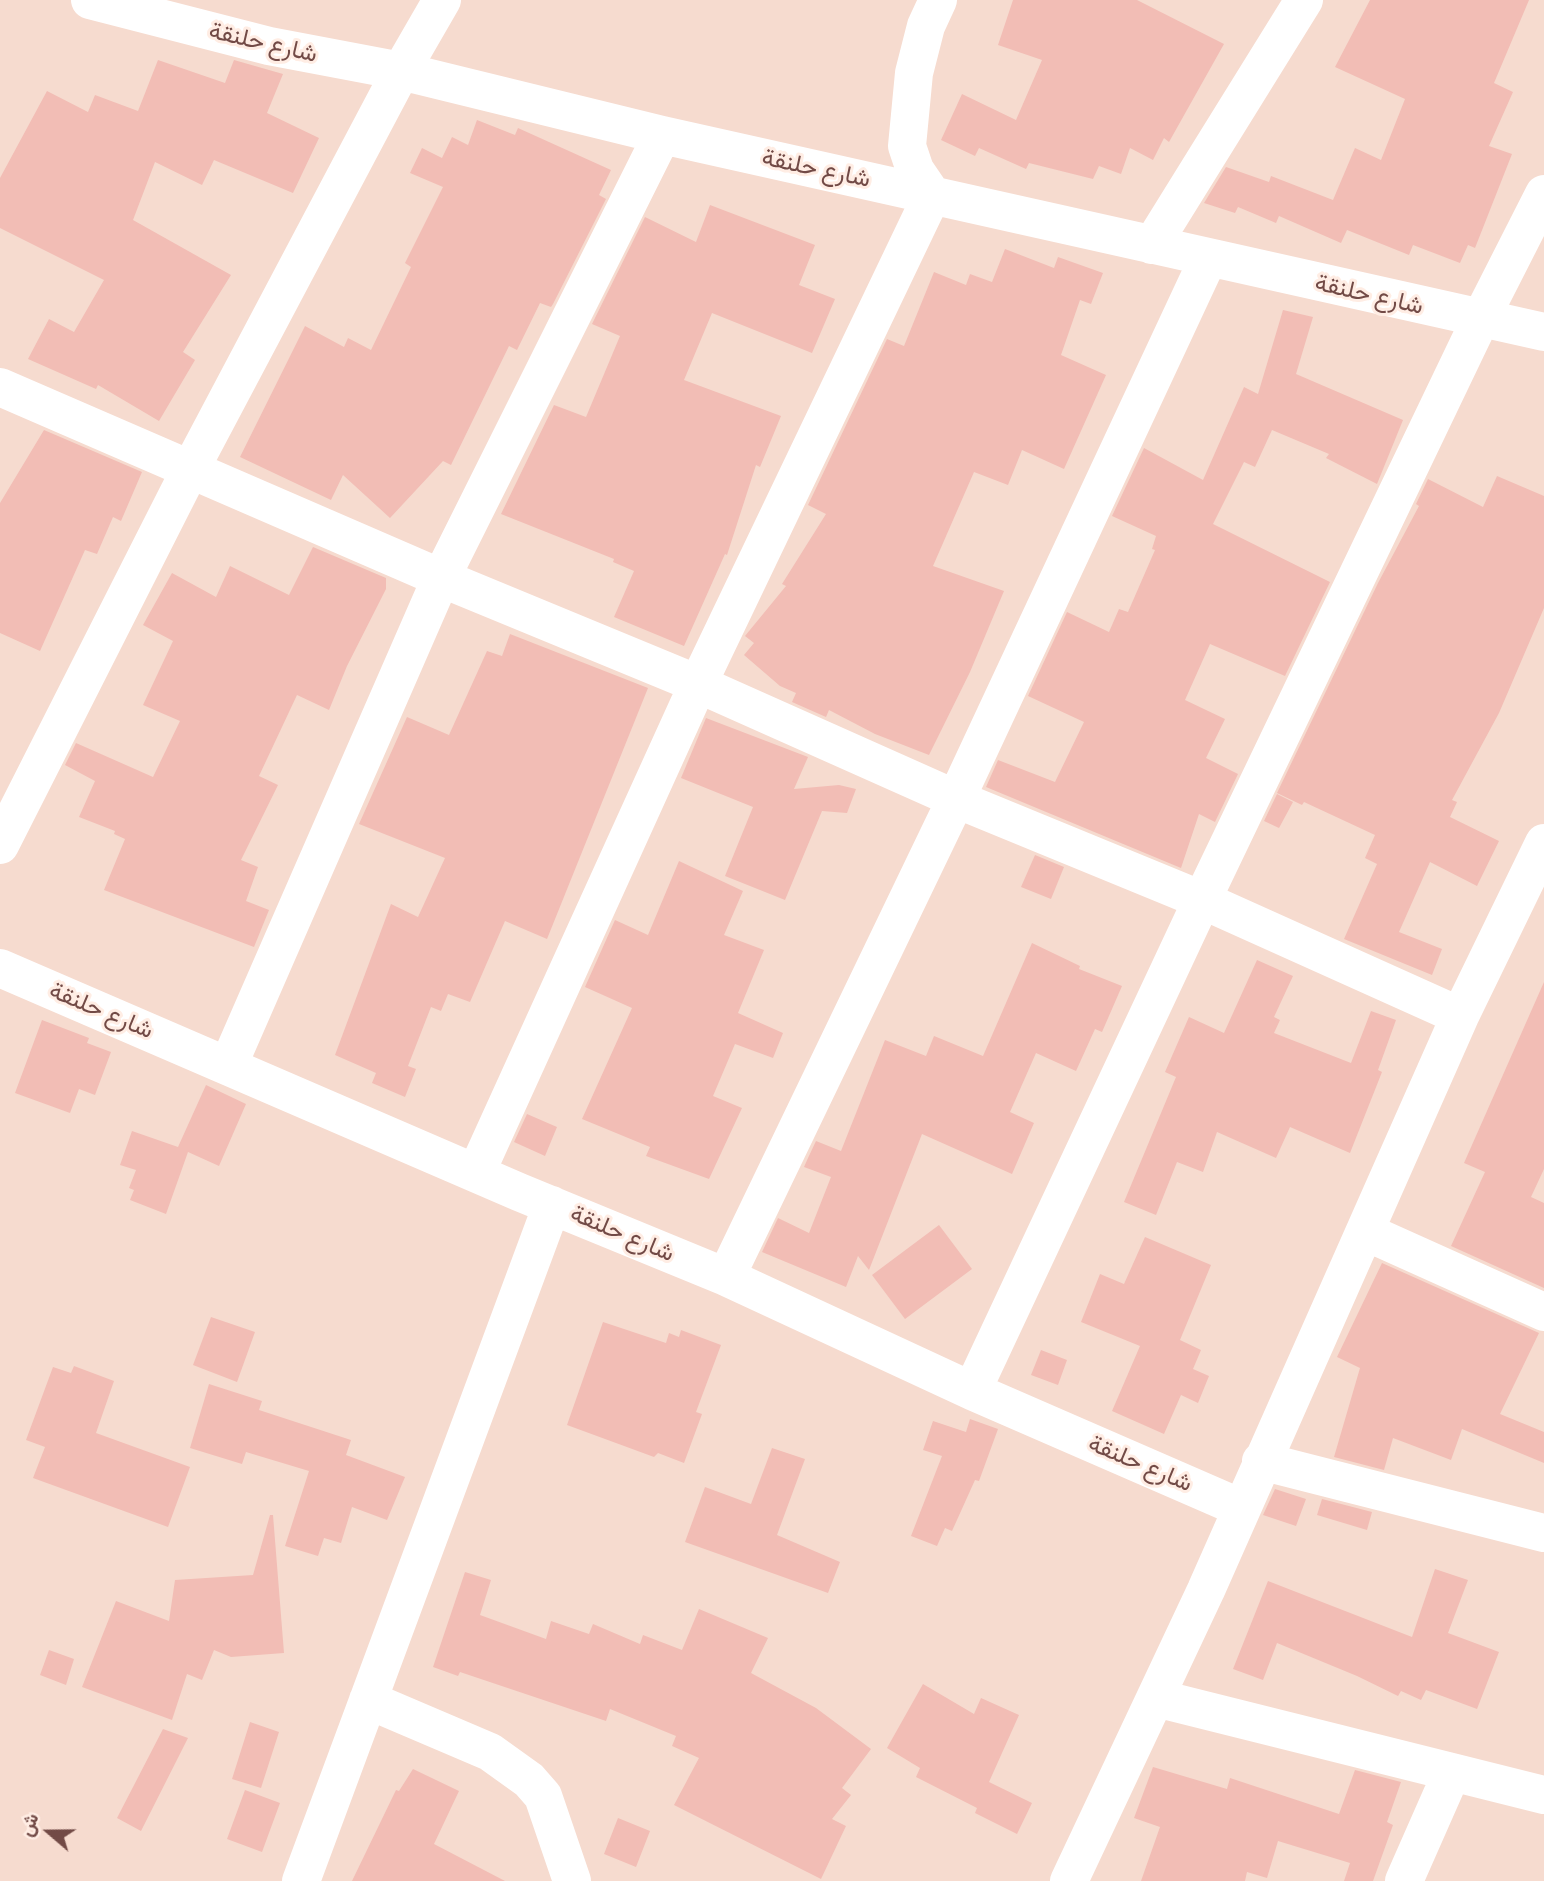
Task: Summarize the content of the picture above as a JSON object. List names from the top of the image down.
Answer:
{
  "streets": {
    "street": ["شارع حلنقة"]
  },
  "north": "left"
}
